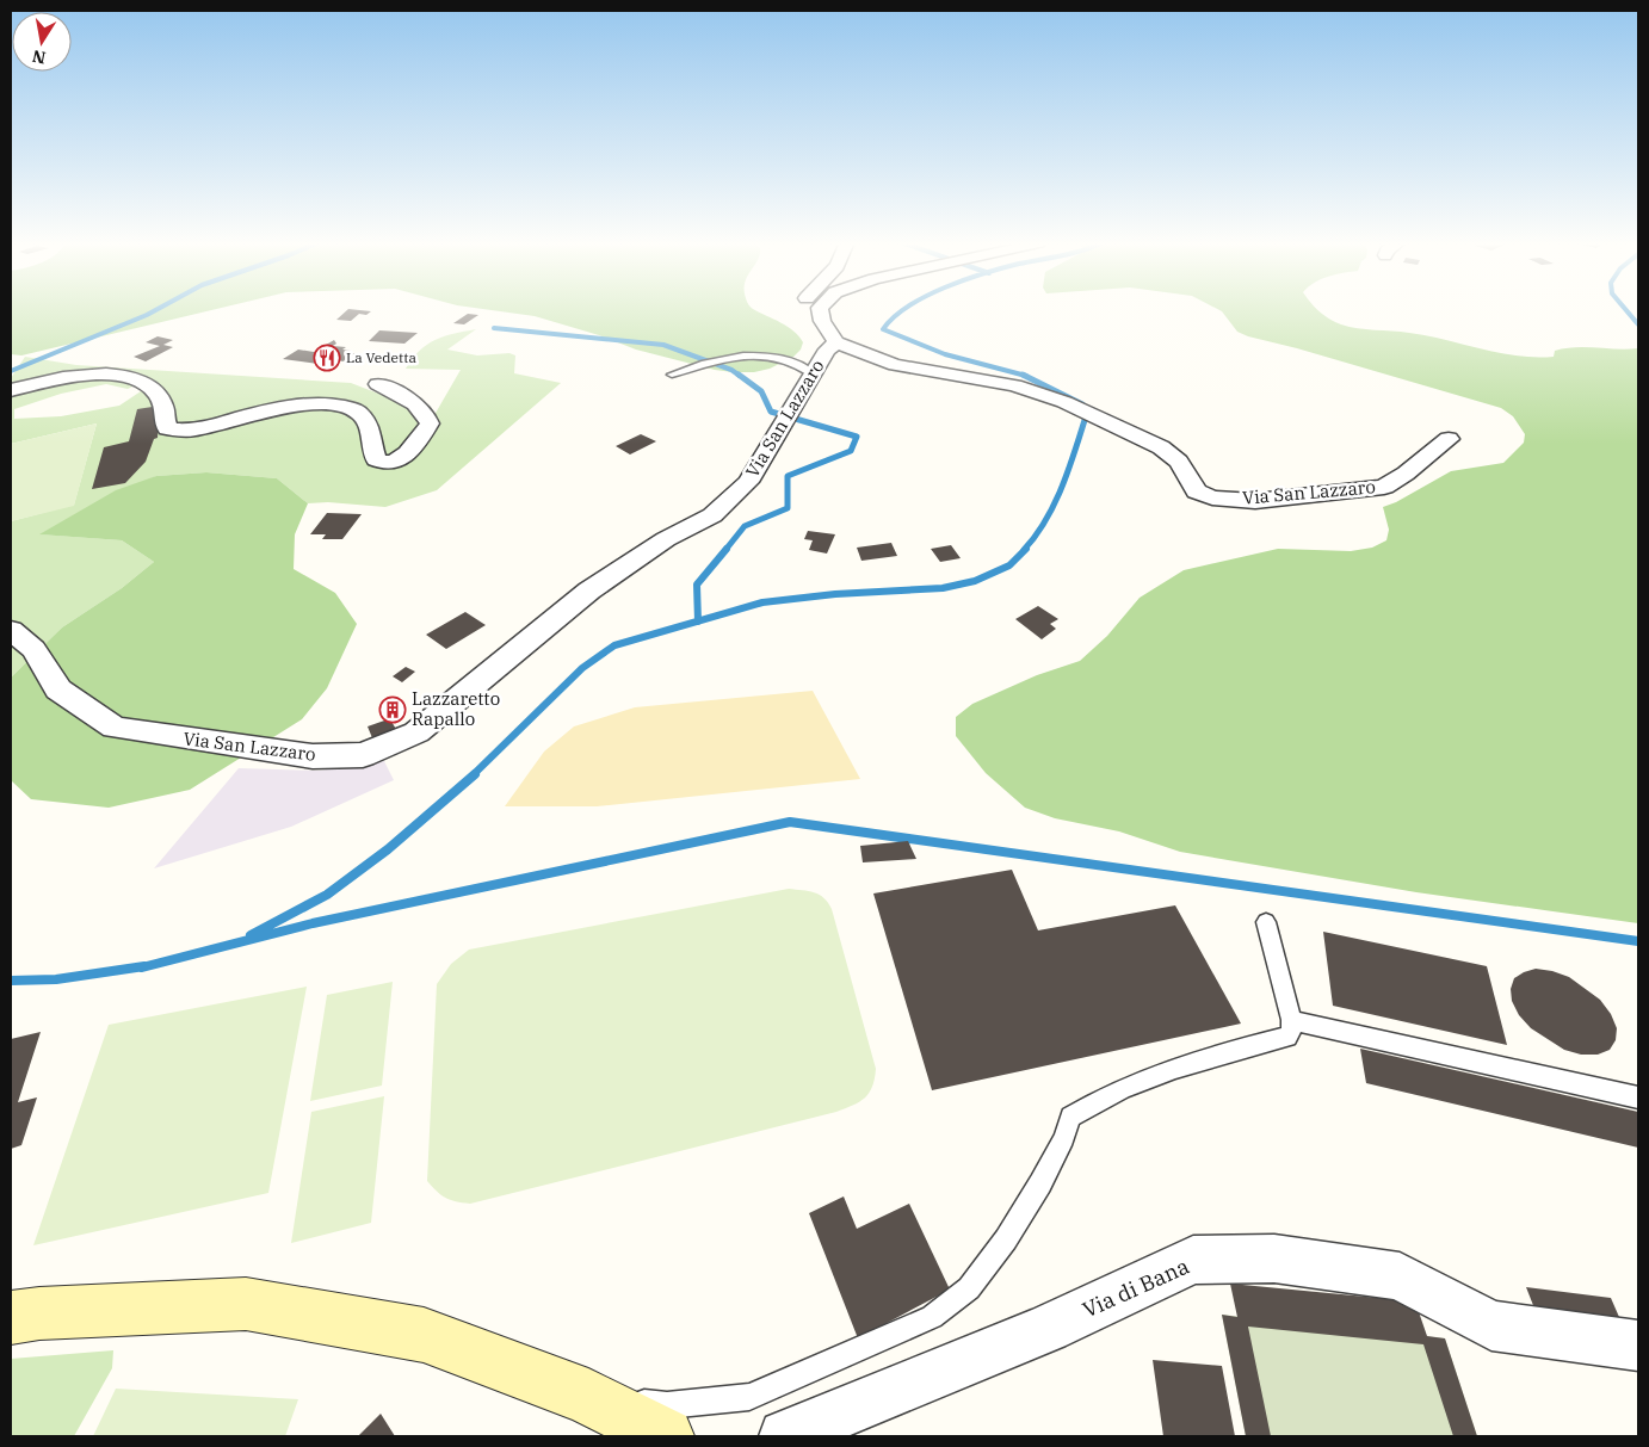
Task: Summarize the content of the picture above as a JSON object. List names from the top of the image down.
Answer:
{
  "streets": {
    "street": ["Via San Lazzaro", "Via di Bana"]
  },
  "places": {
    "restaurant": ["La Vedetta"],
    "building": ["Lazzaretto Rapallo"]
  },
  "north": "bottom"
}
